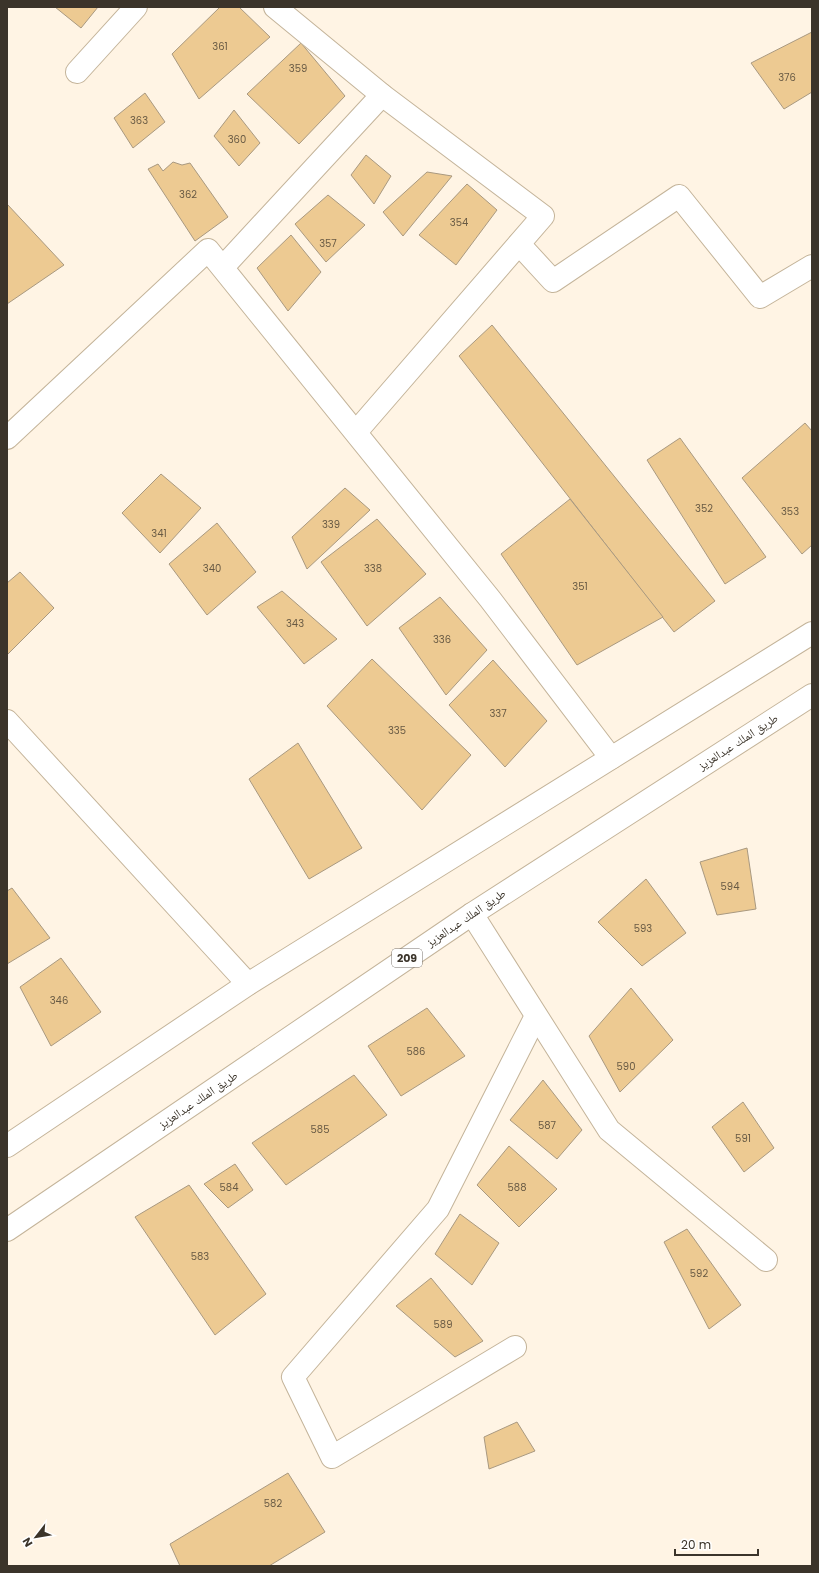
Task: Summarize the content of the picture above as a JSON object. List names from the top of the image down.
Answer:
{
  "streets": {
    "street": ["طريق الملك عبدالعزيز", "209"]
  },
  "house_numbers": [
    "361",
    "359",
    "376",
    "363",
    "360",
    "362",
    "354",
    "357",
    "352",
    "353",
    "339",
    "341",
    "340",
    "338",
    "351",
    "343",
    "336",
    "337",
    "335",
    "594",
    "593",
    "346",
    "586",
    "590",
    "587",
    "585",
    "591",
    "584",
    "588",
    "583",
    "592",
    "589",
    "582"
  ],
  "scale_bar": "20 m",
  "north": "bottom left"
}
